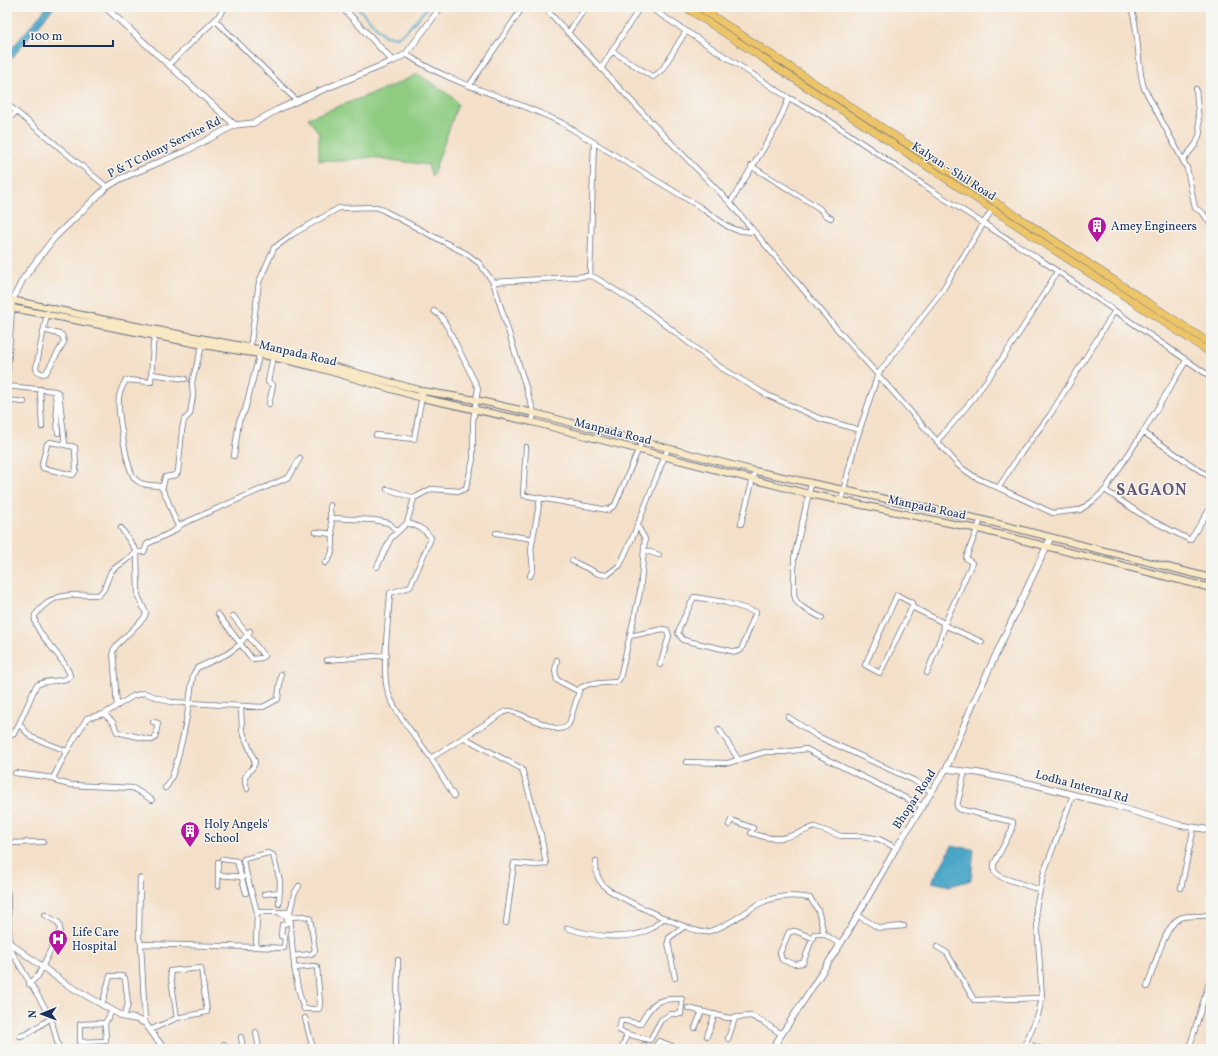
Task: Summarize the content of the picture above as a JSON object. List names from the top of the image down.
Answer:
{
  "streets": {
    "main road": ["Kalyan - Shil Road", "Manpada Road"],
    "street": ["P & T Colony Service Rd", "Lodha Internal Rd", "Bhopar Road"]
  },
  "crossings": [
    ["P & T Colony Service Rd", "Manpada Road"],
    ["Manpada Road", "Bhopar Road"],
    ["Lodha Internal Rd", "Bhopar Road"]
  ],
  "districts": ["SAGAON"],
  "places": {
    "building": ["Amey Engineers", "Holy Angels' School"],
    "hospital": ["Life Care Hospital"]
  },
  "scale_bar": "100 m",
  "north": "left"
}
